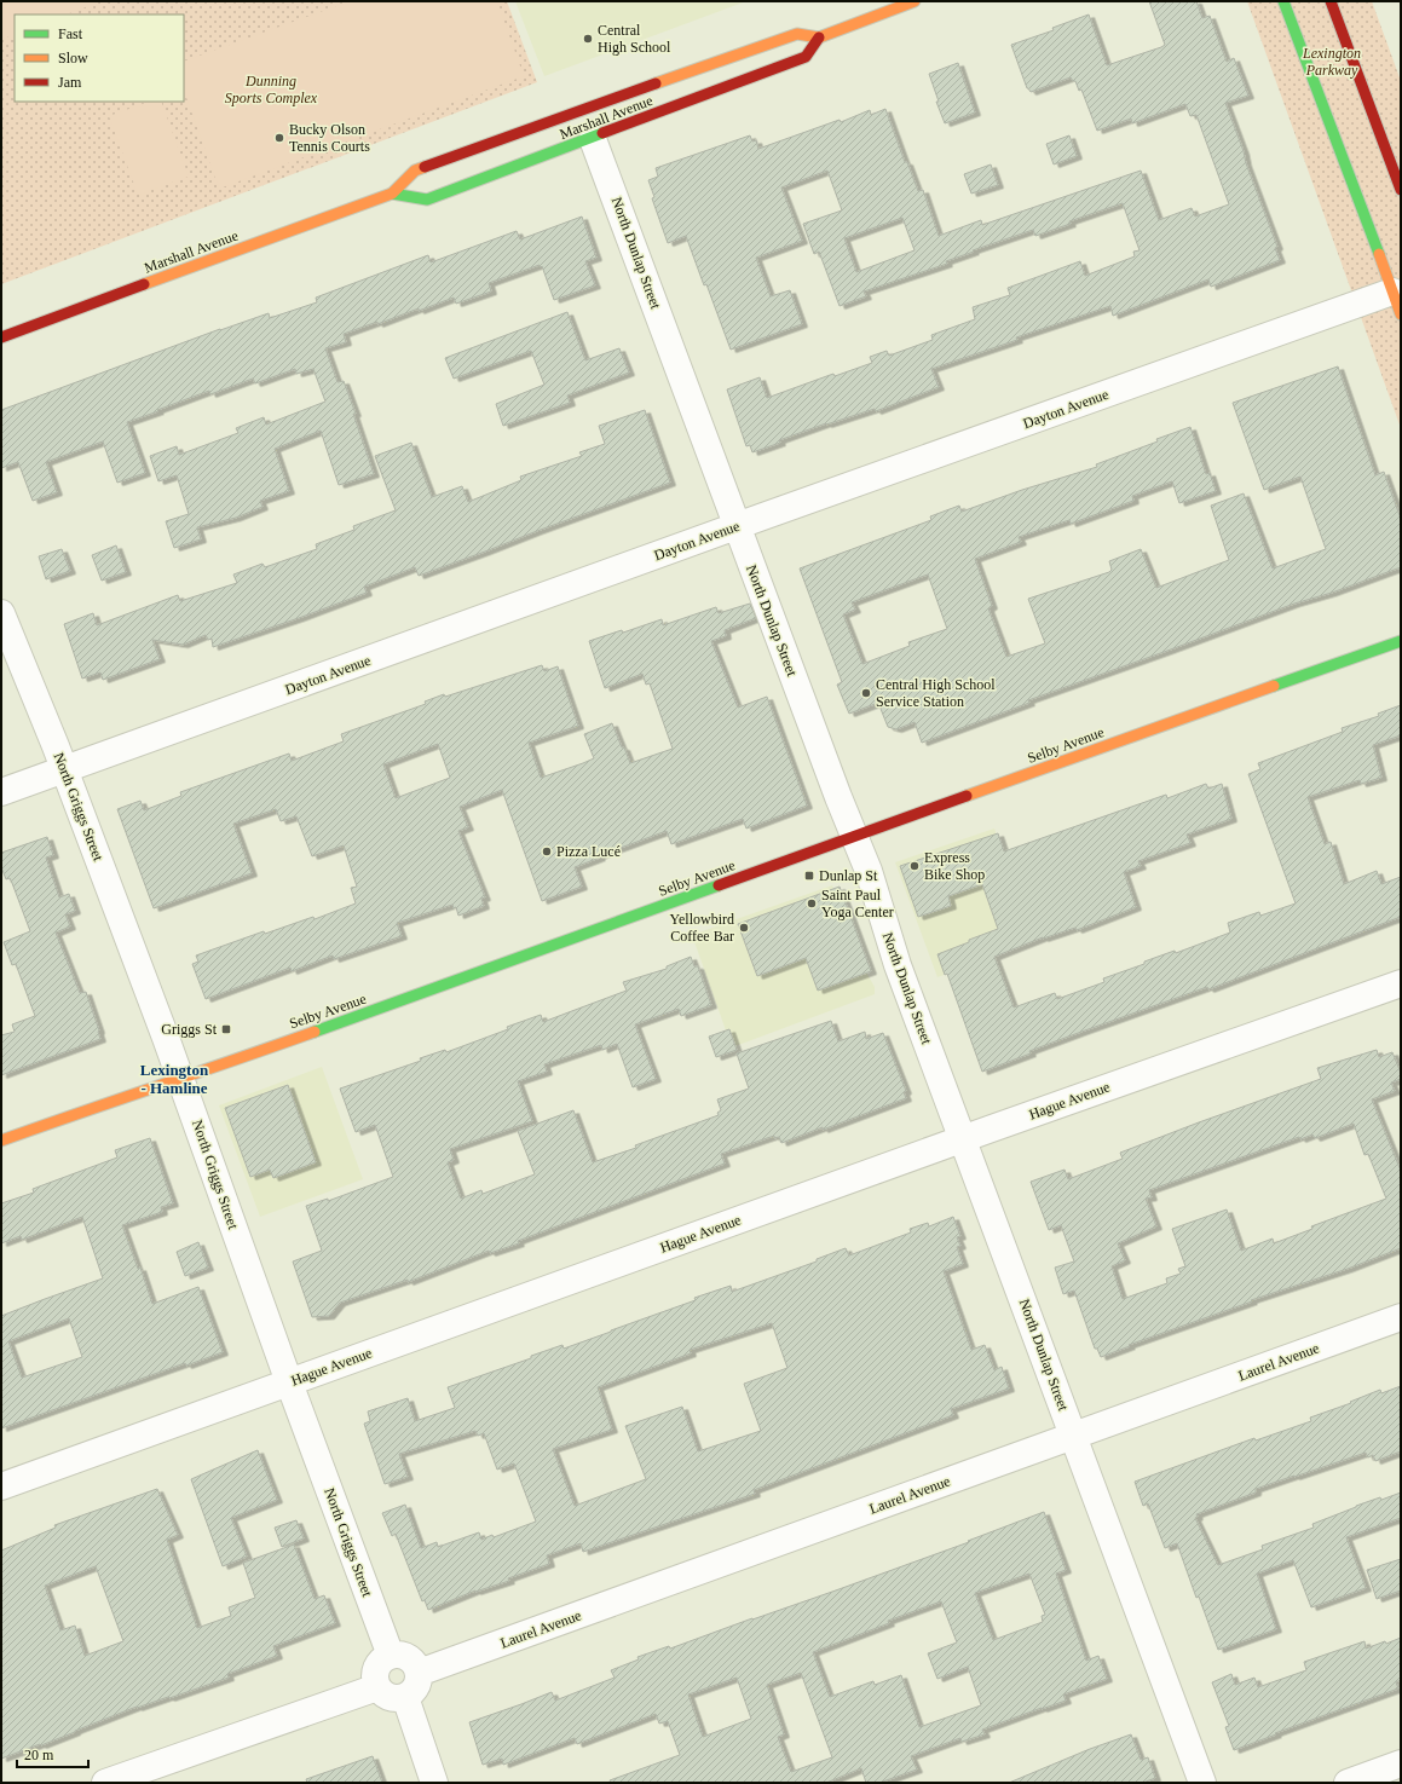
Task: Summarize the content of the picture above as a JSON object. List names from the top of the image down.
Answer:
{
  "streets": {
    "street": [
      "Marshall Avenue",
      "North Dunlap Street",
      "Dayton Avenue",
      "Selby Avenue",
      "North Griggs Street",
      "Hague Avenue",
      "Laurel Avenue"
    ]
  },
  "crossings": [
    ["Marshall Avenue", "North Dunlap Street"],
    ["North Dunlap Street", "Dayton Avenue"],
    ["North Dunlap Street", "Selby Avenue"],
    ["North Dunlap Street", "Hague Avenue"],
    ["North Dunlap Street", "Laurel Avenue"],
    ["Dayton Avenue", "North Griggs Street"],
    ["Selby Avenue", "North Griggs Street"],
    ["North Griggs Street", "Hague Avenue"],
    ["North Griggs Street", "Laurel Avenue"]
  ],
  "districts": ["Lexington - Hamline"],
  "parks": ["Lexington Parkway", "Dunning Sports Complex"],
  "places": {
    "other": [
      "Central High School",
      "Bucky Olson Tennis Courts",
      "Central High School Service Station",
      "Pizza Lucé",
      "Express Bike Shop",
      "Saint Paul Yoga Center",
      "Yellowbird Coffee Bar"
    ],
    "transit": ["Dunlap St", "Griggs St"]
  },
  "legend": ["Fast", "Slow", "Jam"],
  "scale_bar": "20 m"
}
